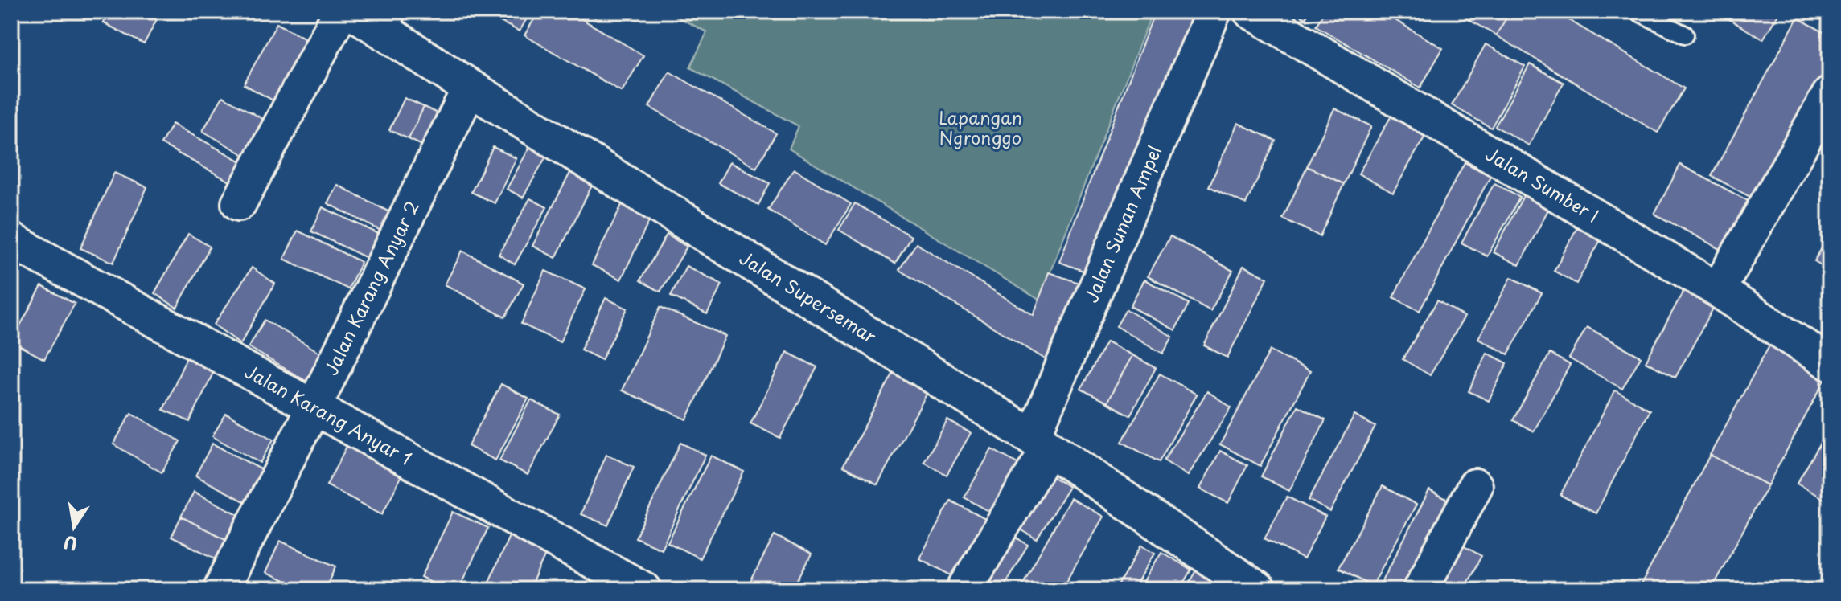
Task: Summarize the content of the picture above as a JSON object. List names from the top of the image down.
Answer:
{
  "streets": {
    "main road": ["Jalan Supersemar"],
    "street": [
      "Jalan Sumber I",
      "Jalan Sunan Ampel",
      "Jalan Karang Anyar 2",
      "Jalan Karang Anyar 1"
    ]
  },
  "crossings": [
    ["Jalan Sunan Ampel", "Jalan Supersemar"],
    ["Jalan Karang Anyar 2", "Jalan Supersemar"],
    ["Jalan Karang Anyar 2", "Jalan Karang Anyar 1"]
  ],
  "parks": ["Lapangan Ngronggo"],
  "north": "bottom"
}
